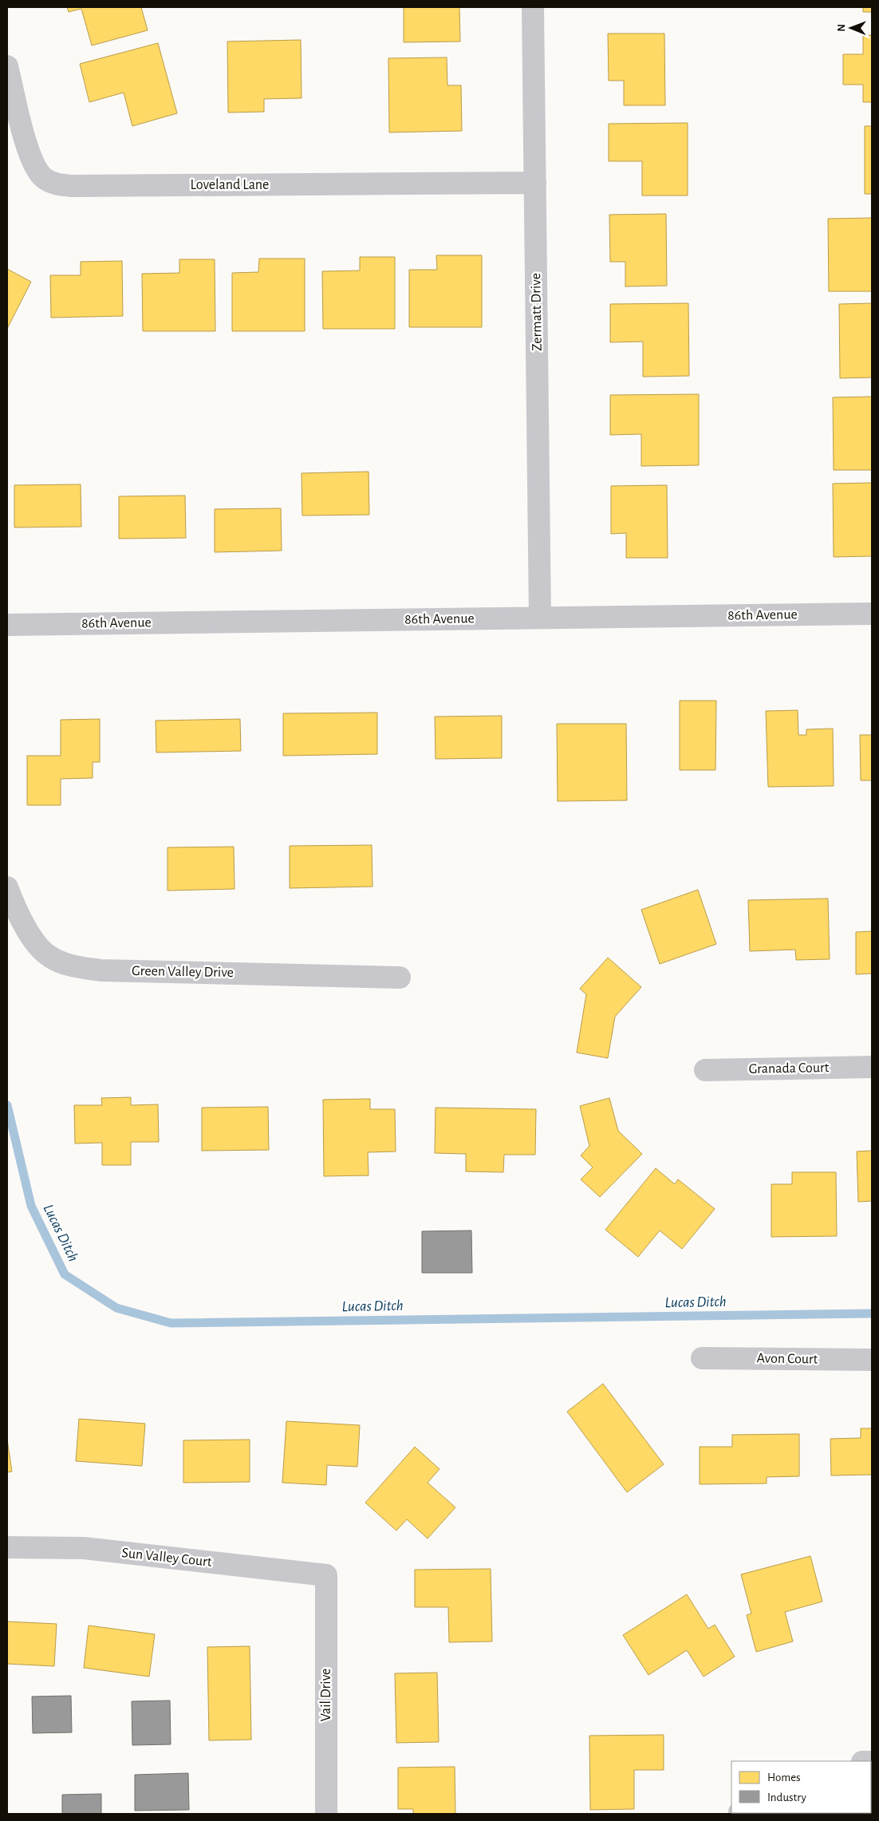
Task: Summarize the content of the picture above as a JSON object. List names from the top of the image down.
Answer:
{
  "streets": {
    "street": [
      "Loveland Lane",
      "Zermatt Drive",
      "86th Avenue",
      "Green Valley Drive",
      "Granada Court",
      "Avon Court",
      "Sun Valley Court",
      "Vail Drive"
    ]
  },
  "crossings": [
    ["Loveland Lane", "Zermatt Drive"],
    ["Zermatt Drive", "86th Avenue"],
    ["Sun Valley Court", "Vail Drive"]
  ],
  "water": ["Lucas Ditch"],
  "legend": ["Homes", "Industry"],
  "north": "left"
}
